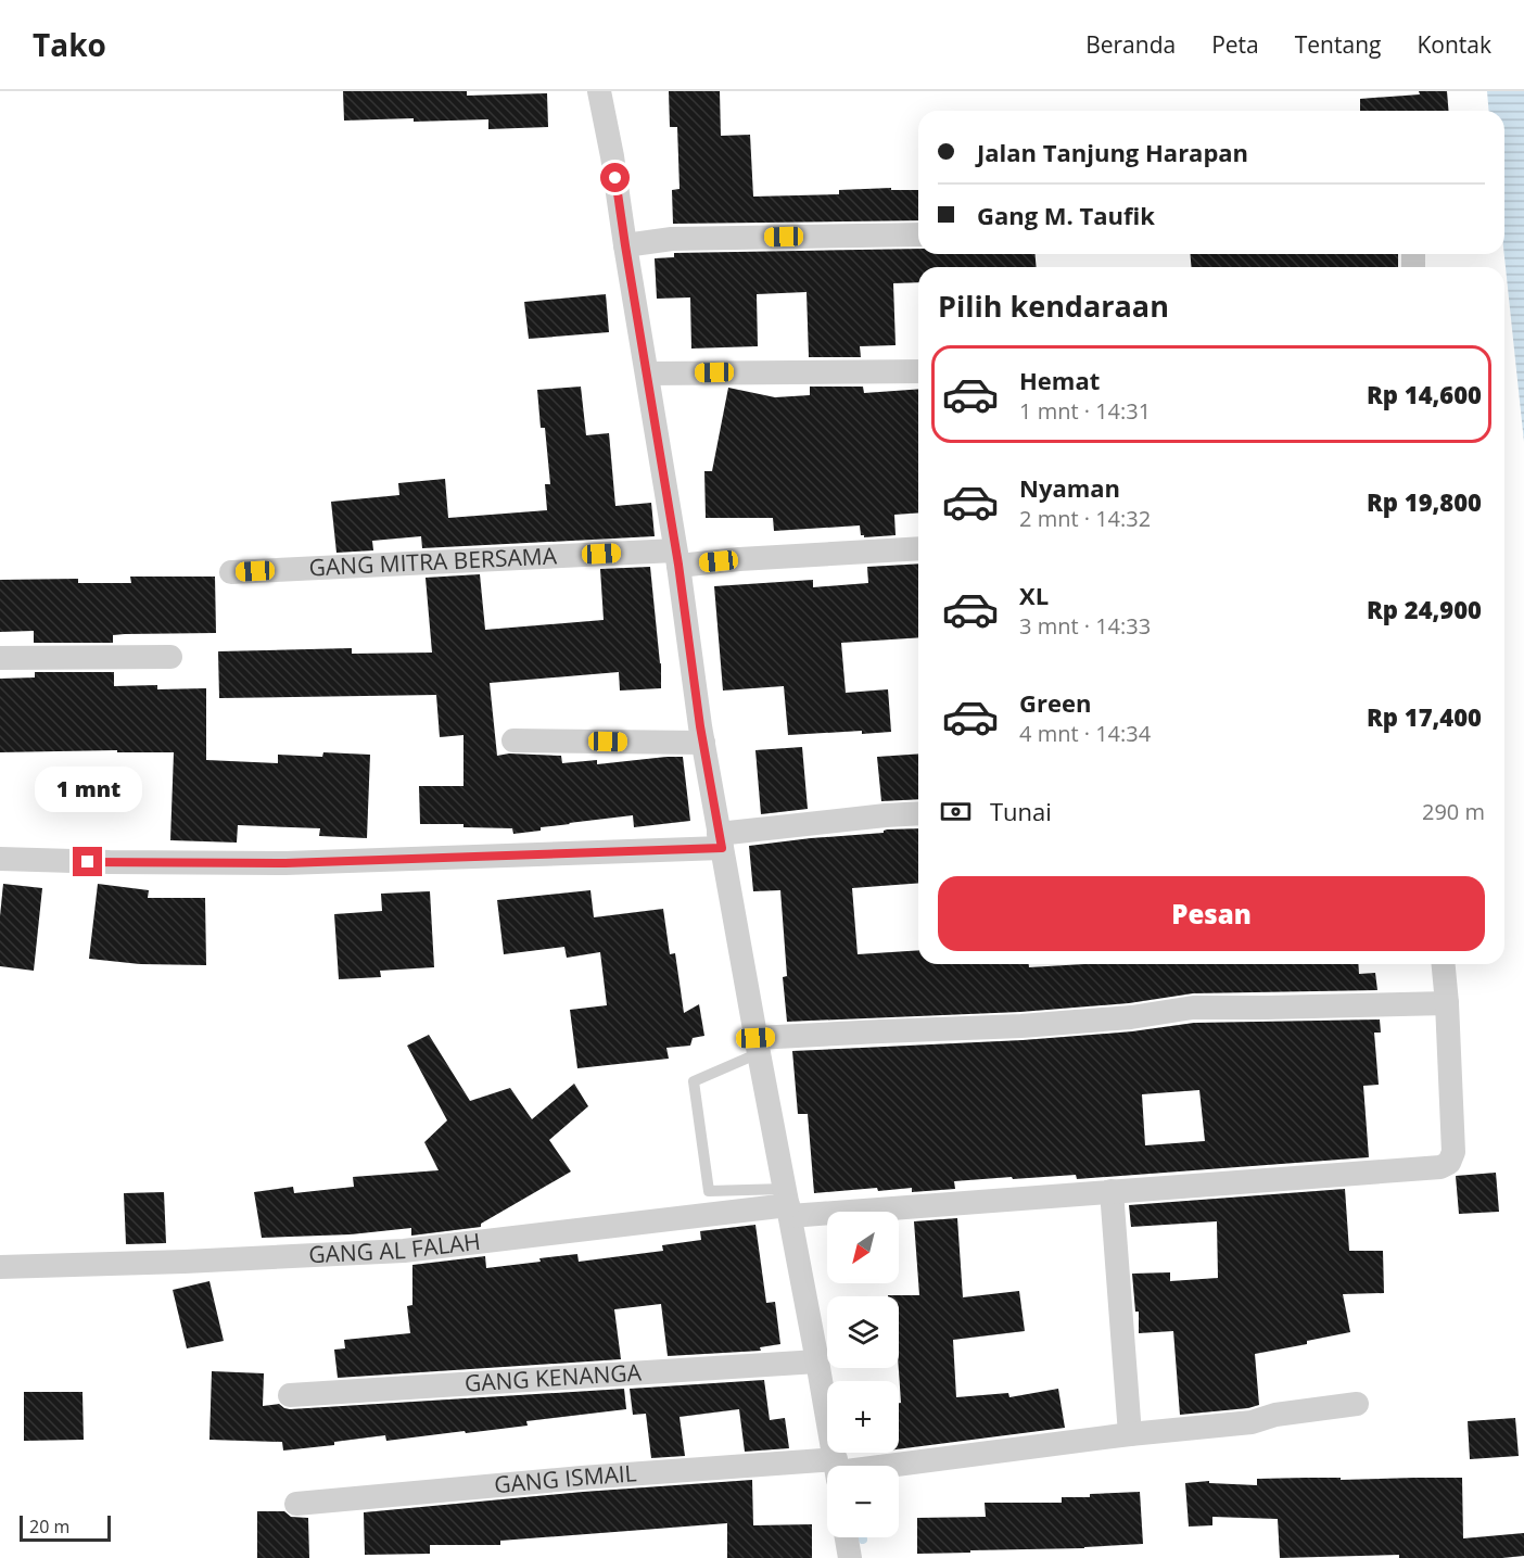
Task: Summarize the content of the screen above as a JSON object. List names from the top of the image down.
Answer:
{
  "streets": {
    "street": [
      "GANG MITRA BERSAMA",
      "GANG AL FALAH",
      "GANG KENANGA",
      "GANG ISMAIL"
    ]
  },
  "scale_bar": "20 m",
  "north": "bottom left",
  "page": {
    "header": "Tako",
    "nav": [
      "Beranda",
      "Peta",
      "Tentang",
      "Kontak"
    ],
    "banner": ["Jalan Tanjung Harapan", "Gang M. Taufik"],
    "heading": "Pilih kendaraan",
    "list": [
      {
        "name": "Hemat",
        "note": "1 mnt · 14:31",
        "value": "Rp 14,600"
      },
      {
        "name": "Nyaman",
        "note": "2 mnt · 14:32",
        "value": "Rp 19,800"
      },
      {
        "name": "XL",
        "note": "3 mnt · 14:33",
        "value": "Rp 24,900"
      },
      {
        "name": "Green",
        "note": "4 mnt · 14:34",
        "value": "Rp 17,400"
      }
    ],
    "bubble": "1 mnt",
    "pay": ["Tunai", "290 m"],
    "buttons": "Pesan",
    "map_buttons": ["+", "−"],
    "scale": "20 m"
  }
}
